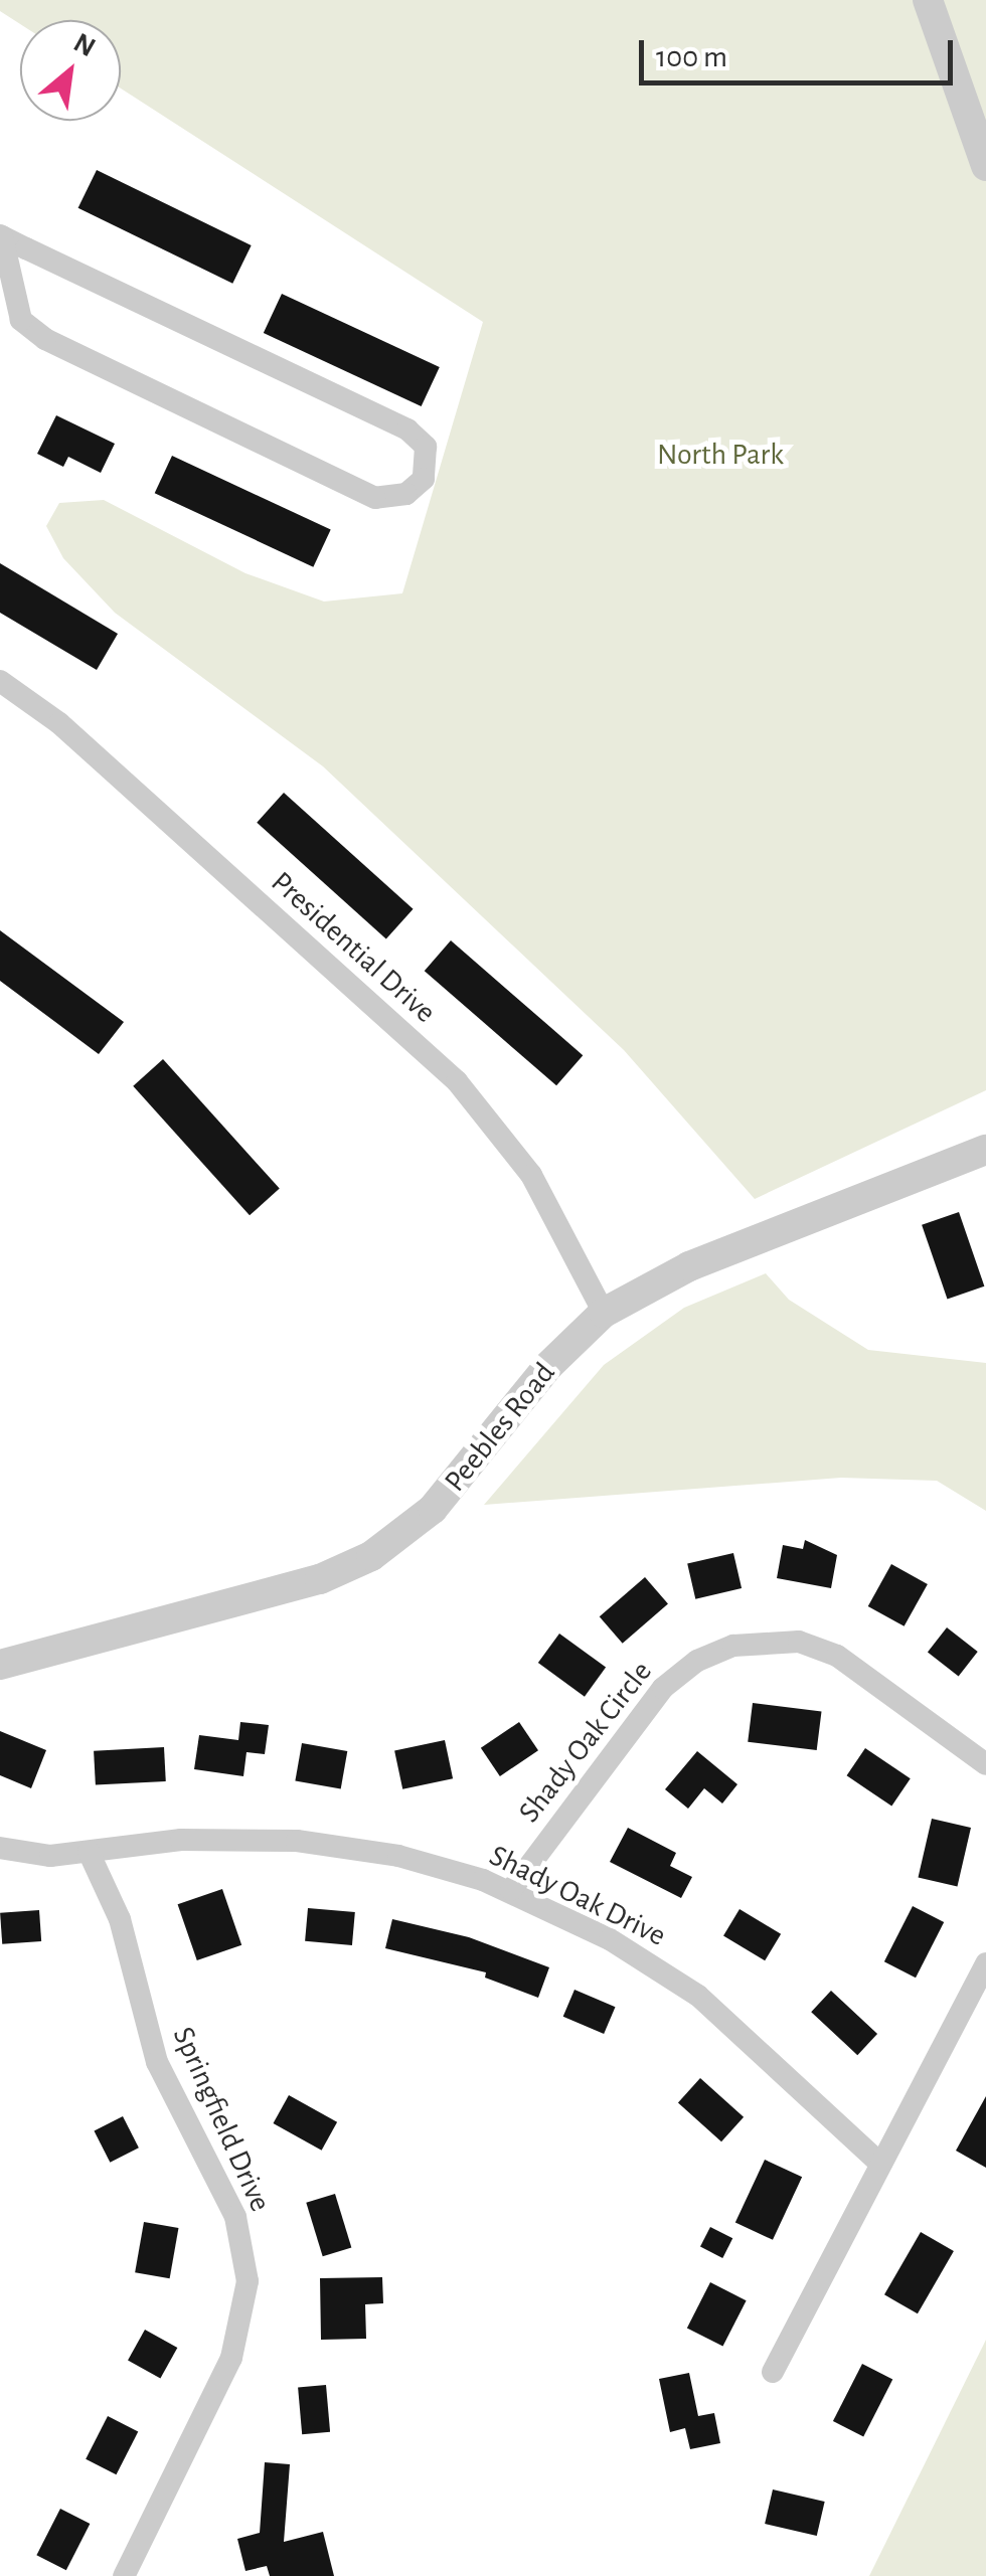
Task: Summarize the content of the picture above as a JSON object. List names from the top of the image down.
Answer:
{
  "streets": {
    "street": [
      "Presidential Drive",
      "Peebles Road",
      "Shady Oak Circle",
      "Shady Oak Drive",
      "Springfield Drive"
    ]
  },
  "crossings": [
    ["Presidential Drive", "Peebles Road"],
    ["Shady Oak Circle", "Shady Oak Drive"],
    ["Shady Oak Drive", "Springfield Drive"]
  ],
  "parks": ["North Park"],
  "scale_bar": "100 m",
  "north": "top right"
}
